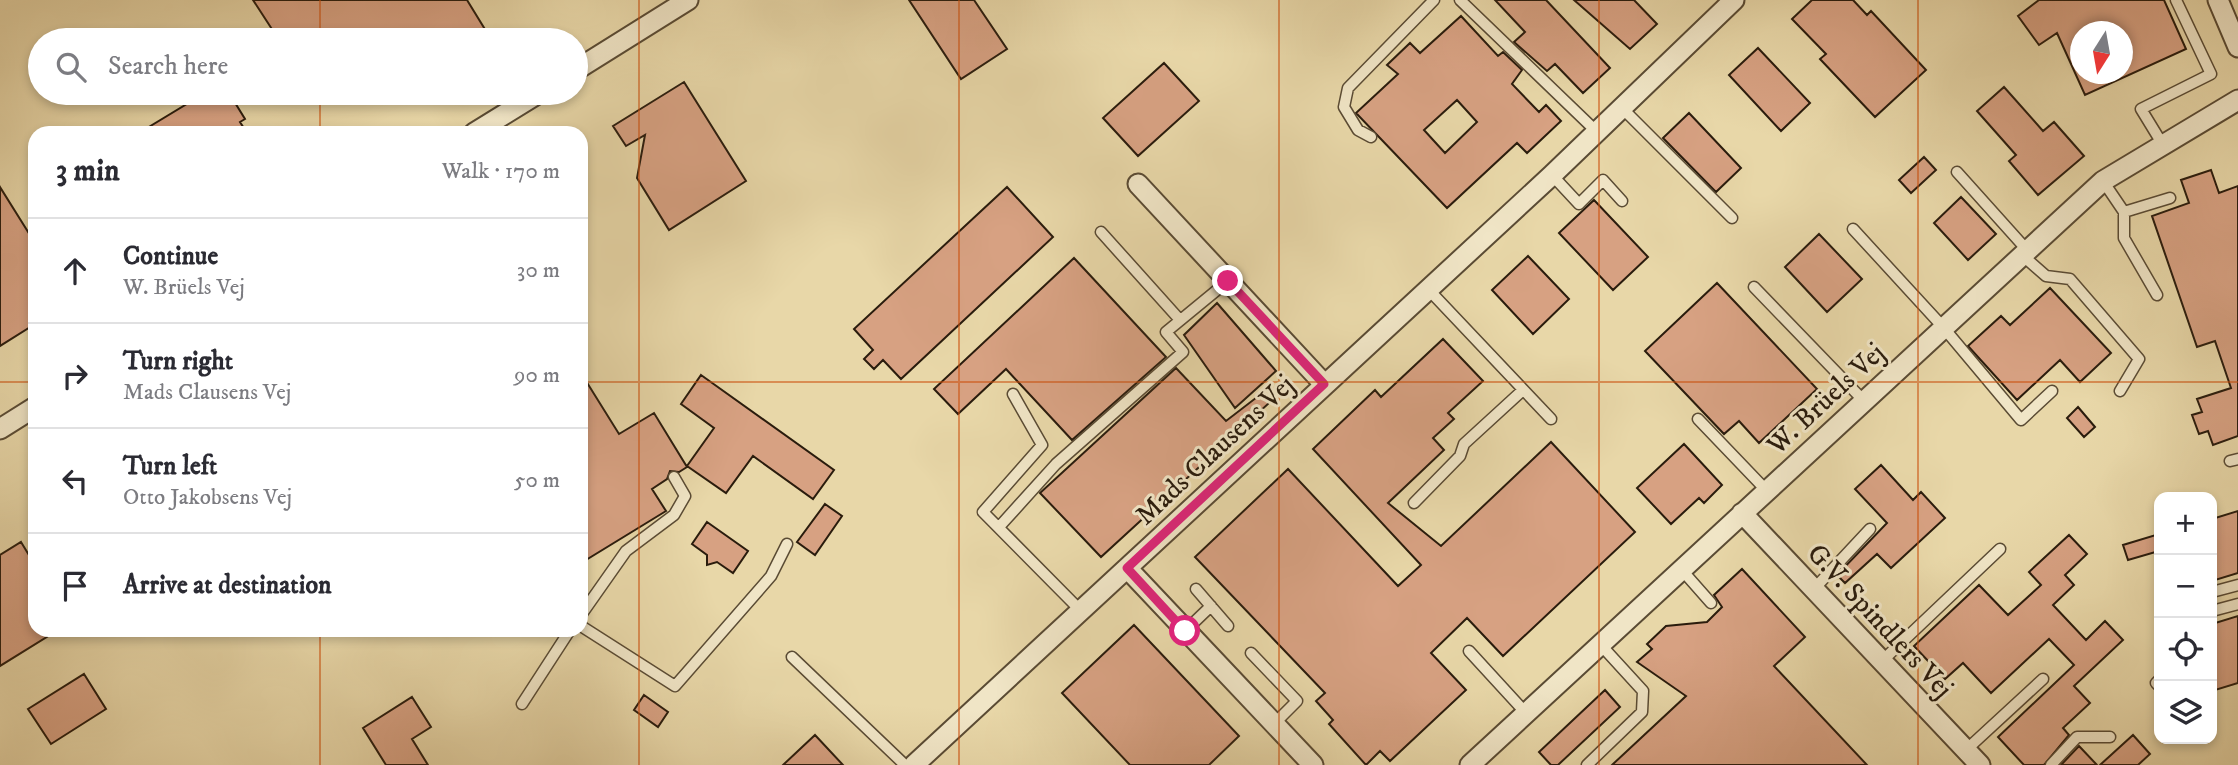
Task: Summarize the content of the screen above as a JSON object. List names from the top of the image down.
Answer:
{
  "streets": {
    "street": ["W. Brüels Vej", "Mads Clausens Vej", "G.V. Spindlers Vej"]
  },
  "crossings": [
    ["W. Brüels Vej", "G.V. Spindlers Vej"]
  ],
  "north": "bottom",
  "page": {
    "search": "Search here",
    "heading": ["3 min", "Walk · 170 m"],
    "list": [
      ["Continue", "W. Brüels Vej", "30 m"],
      ["Turn right", "Mads Clausens Vej", "90 m"],
      ["Turn left", "Otto Jakobsens Vej", "50 m"],
      "Arrive at destination"
    ],
    "map_buttons": ["+", "−"]
  }
}
